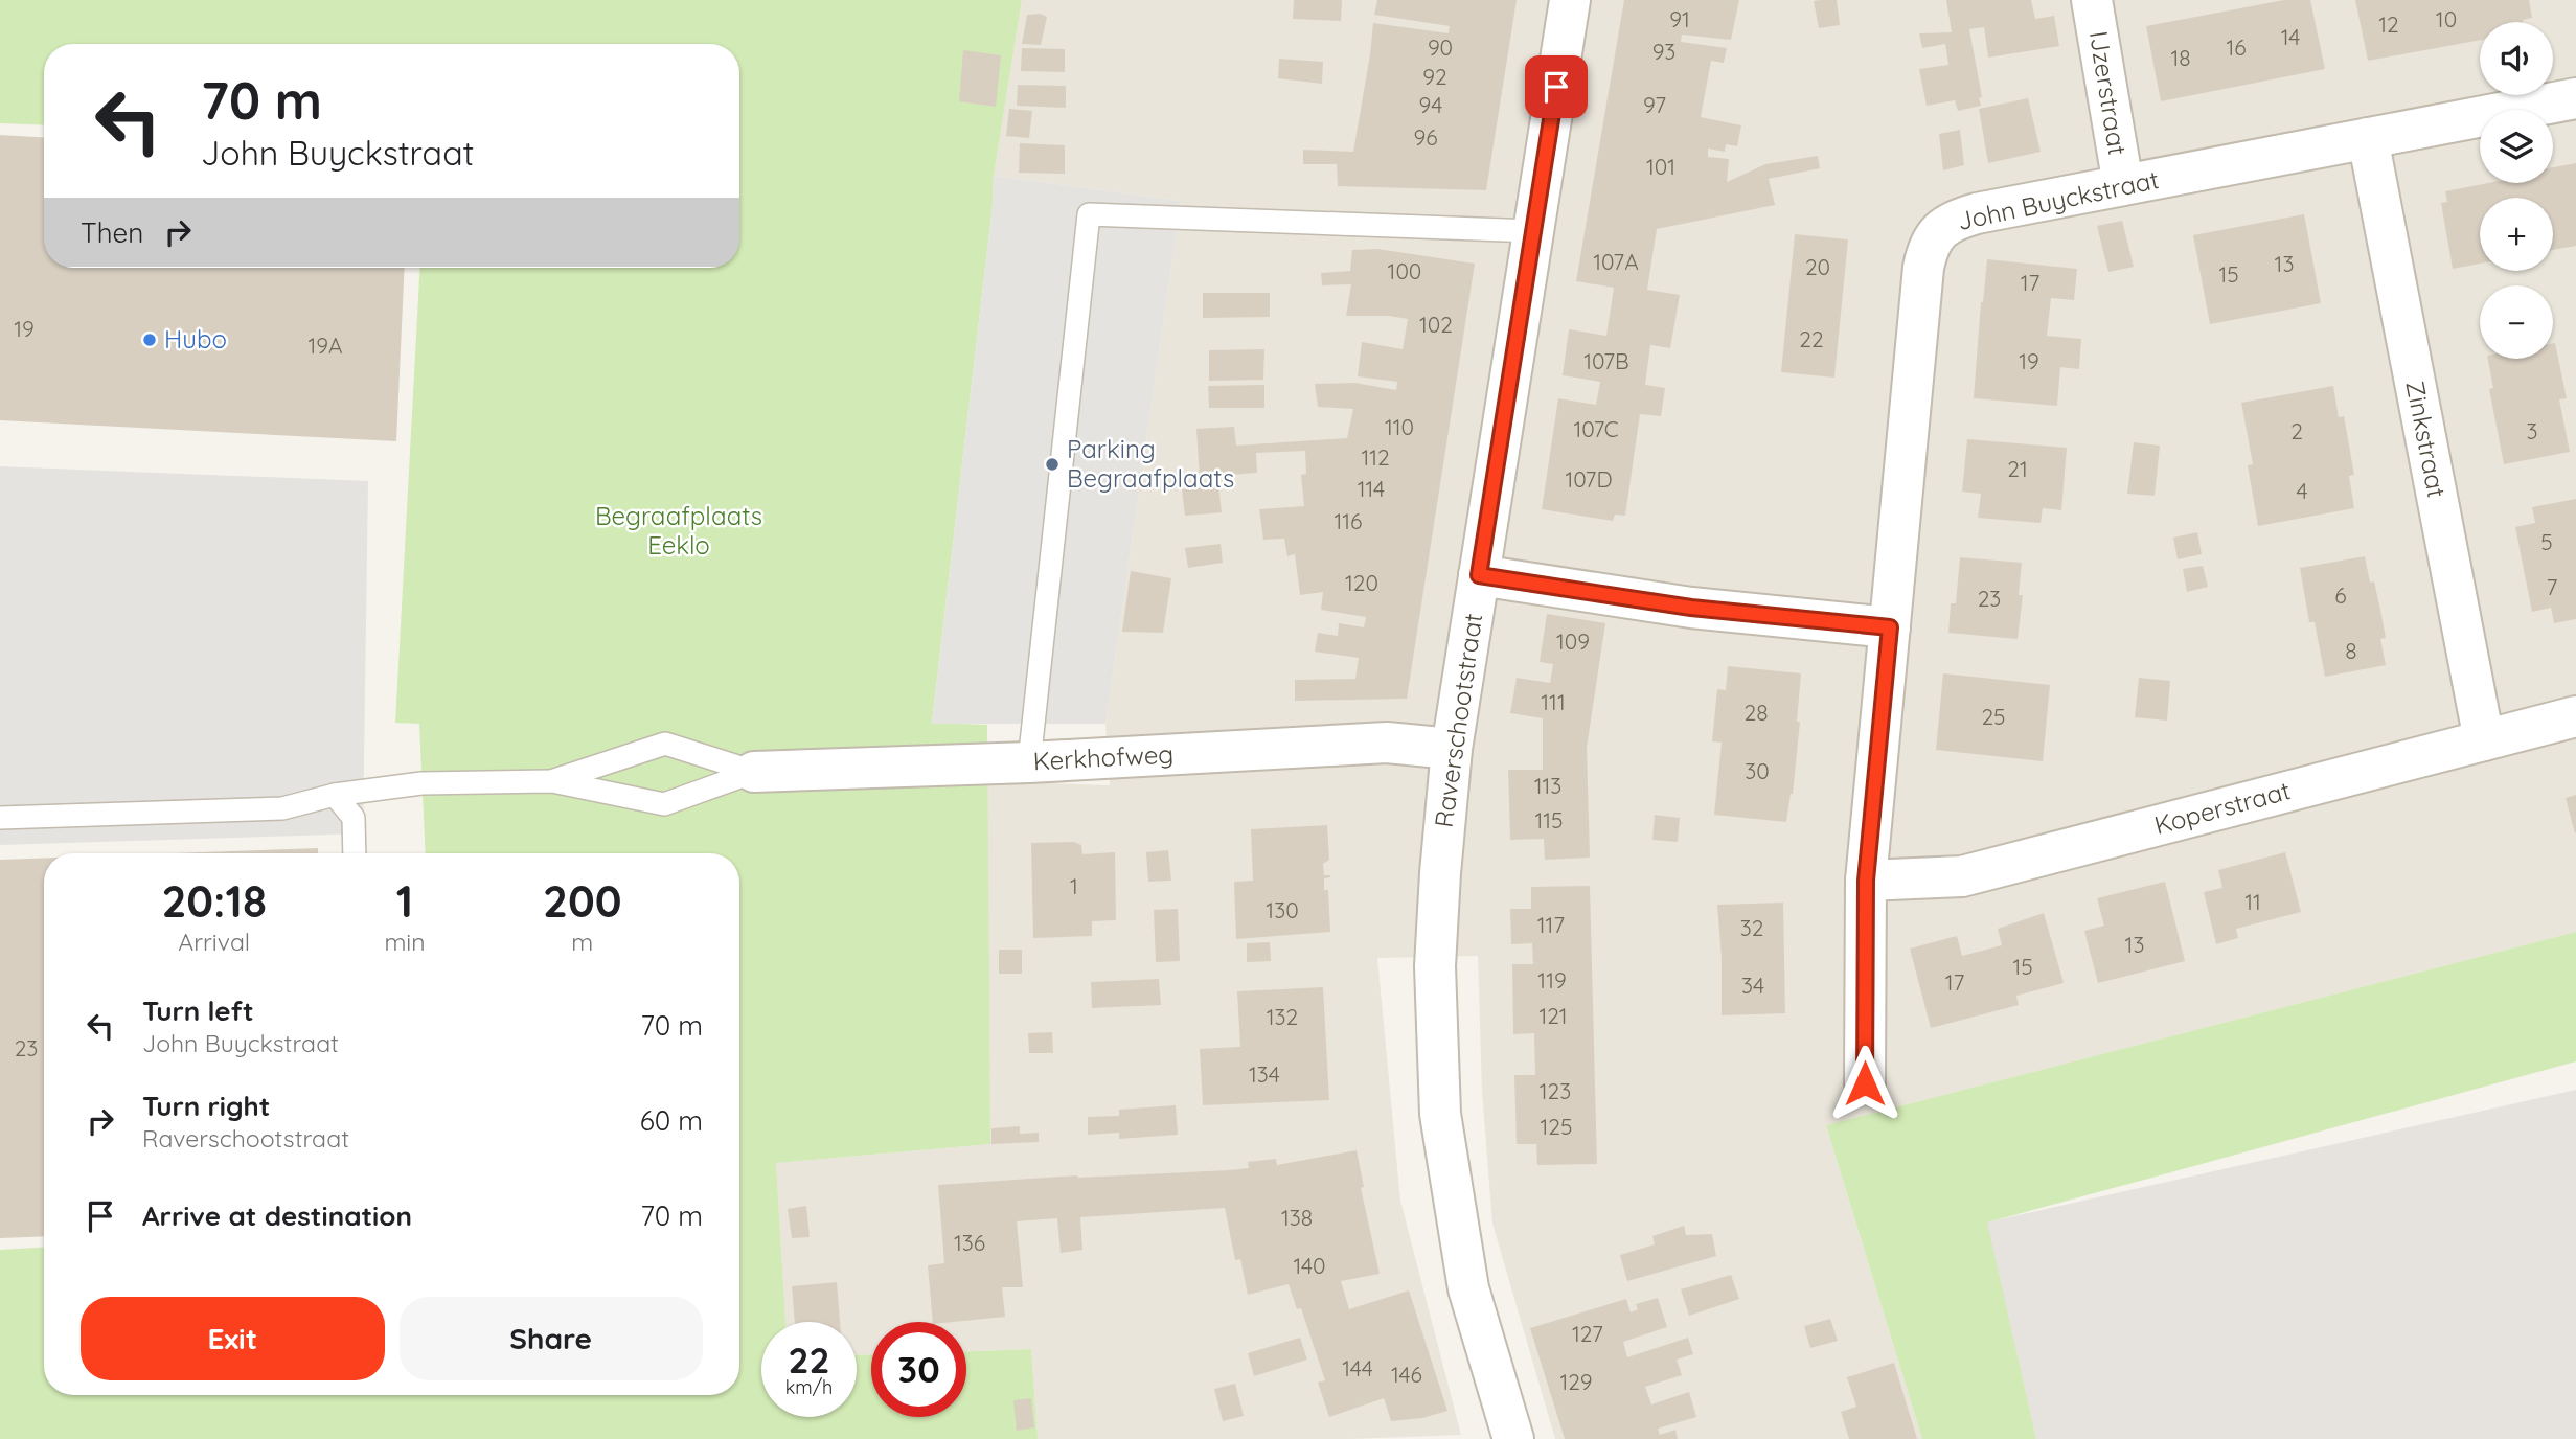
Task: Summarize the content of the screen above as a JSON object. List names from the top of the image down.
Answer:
{
  "streets": {
    "street": [
      "IJzerstraat",
      "John Buyckstraat",
      "Zinkstraat",
      "Raverschootstraat",
      "Kerkhofweg",
      "Koperstraat"
    ]
  },
  "crossings": [
    ["IJzerstraat", "John Buyckstraat"],
    ["John Buyckstraat", "Zinkstraat"],
    ["John Buyckstraat", "Koperstraat"],
    ["Zinkstraat", "Koperstraat"],
    ["Raverschootstraat", "Kerkhofweg"]
  ],
  "parks": ["Begraafplaats Eeklo"],
  "places": ["Hubo", "Parking Begraafplaats"],
  "house_numbers": [
    "91",
    "10",
    "12",
    "14",
    "90",
    "16",
    "93",
    "18",
    "92",
    "94",
    "97",
    "96",
    "101",
    "107A",
    "13",
    "20",
    "100",
    "15",
    "17",
    "102",
    "19",
    "22",
    "19A",
    "107B",
    "19",
    "110",
    "107C",
    "2",
    "3",
    "112",
    "21",
    "107D",
    "114",
    "4",
    "116",
    "5",
    "120",
    "7",
    "6",
    "23",
    "109",
    "8",
    "111",
    "28",
    "25",
    "30",
    "113",
    "115",
    "1",
    "11",
    "130",
    "117",
    "32",
    "13",
    "15",
    "119",
    "17",
    "34",
    "121",
    "132",
    "23",
    "134",
    "123",
    "125",
    "138",
    "136",
    "140",
    "127",
    "144",
    "146",
    "129"
  ],
  "page": {
    "map_buttons": ["+", "−"],
    "turn": ["70 m", "John Buyckstraat"],
    "then": "Then",
    "eta": [
      "20:18",
      "Arrival",
      "1",
      "min",
      "200",
      "m"
    ],
    "list": [
      {
        "name": "Turn left",
        "note": "John Buyckstraat",
        "value": "70 m"
      },
      {
        "name": "Turn right",
        "note": "Raverschootstraat",
        "value": "60 m"
      },
      {
        "name": "Arrive at destination",
        "value": "70 m"
      }
    ],
    "buttons": ["Exit", "Share"],
    "speed": "22 km/h",
    "limit": "30"
  }
}
